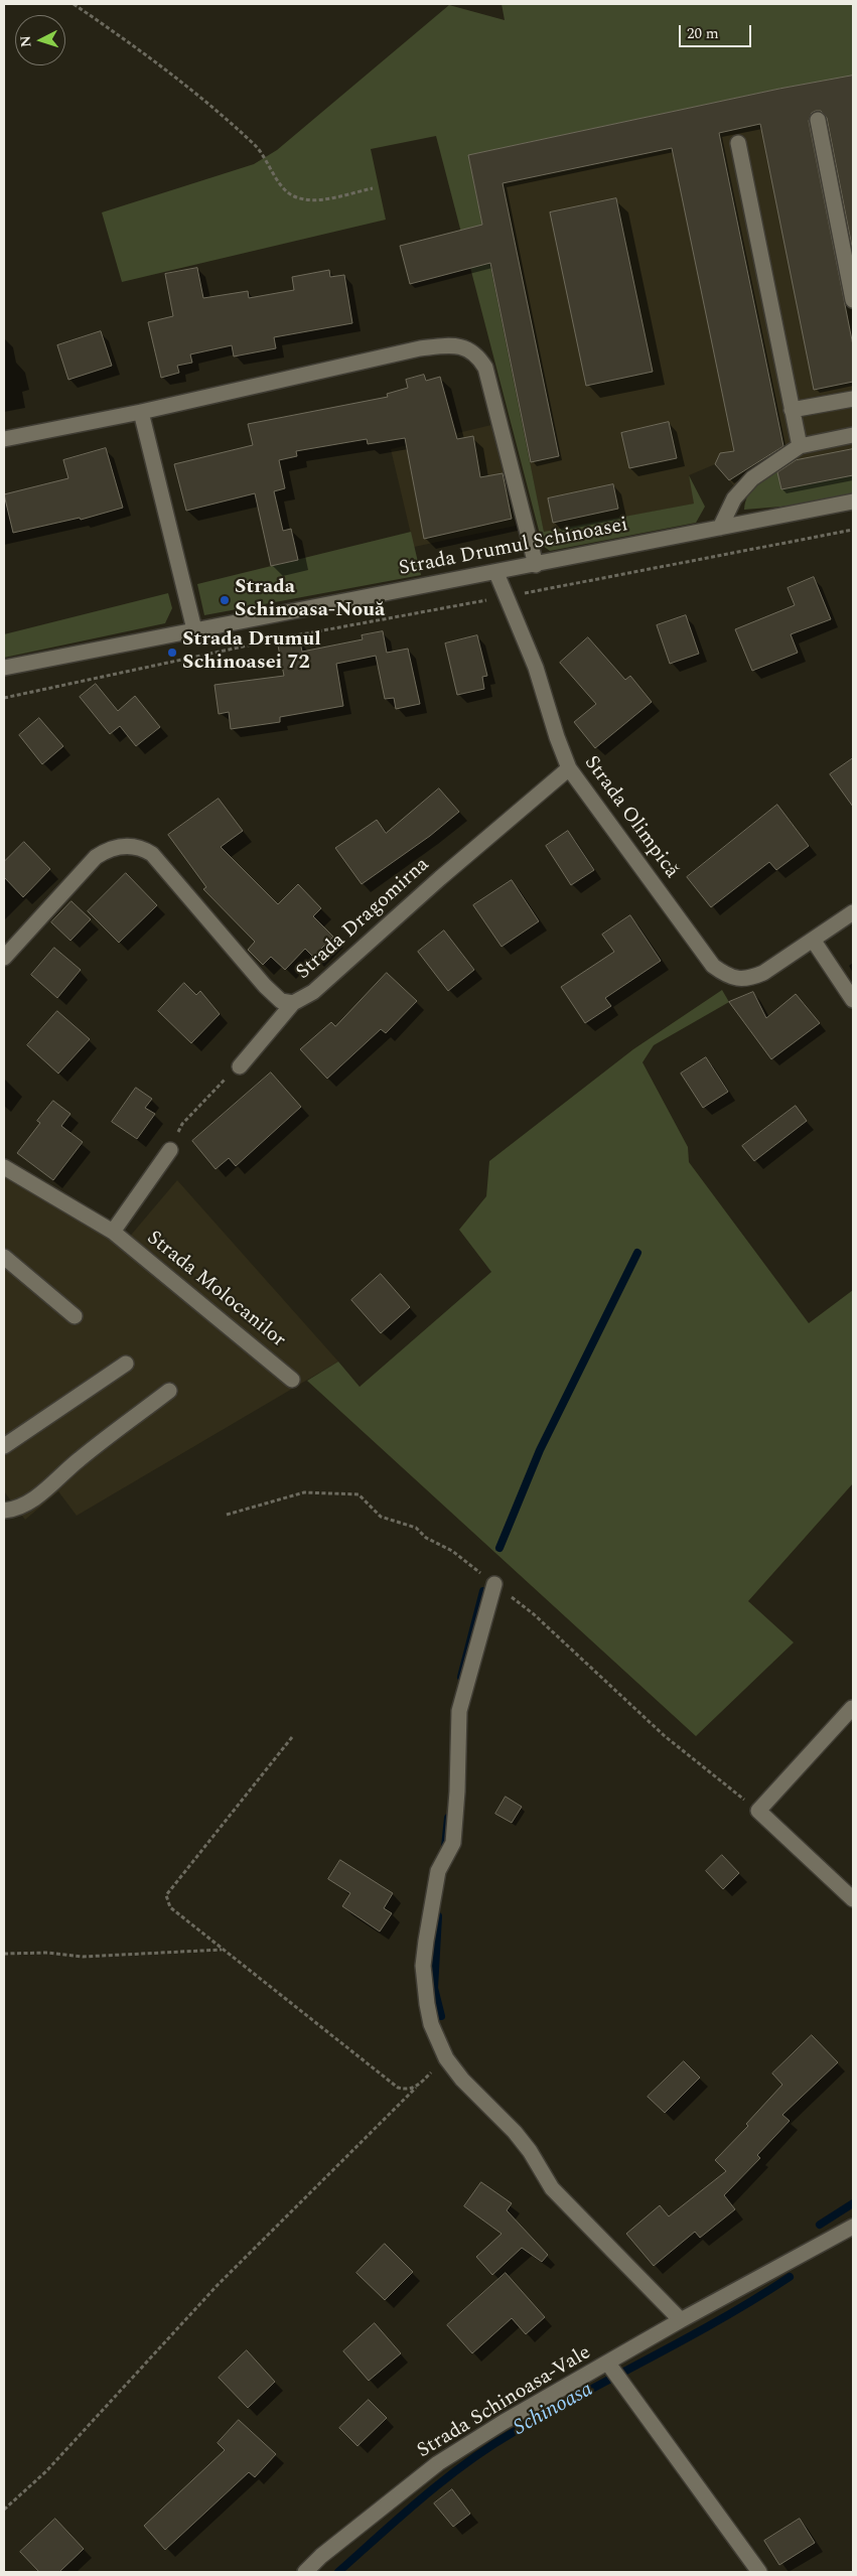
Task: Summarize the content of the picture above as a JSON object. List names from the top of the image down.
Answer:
{
  "streets": {
    "street": [
      "Strada Drumul Schinoasei",
      "Strada Olimpică",
      "Strada Dragomirna",
      "Strada Molocanilor",
      "Strada Schinoasa-Vale"
    ]
  },
  "crossings": [
    ["Strada Drumul Schinoasei", "Strada Olimpică"],
    ["Strada Olimpică", "Strada Dragomirna"]
  ],
  "water": ["Schinoasa"],
  "places": ["Strada Schinoasa-Nouă", "Strada Drumul Schinoasei 72"],
  "scale_bar": "20 m",
  "north": "left"
}
